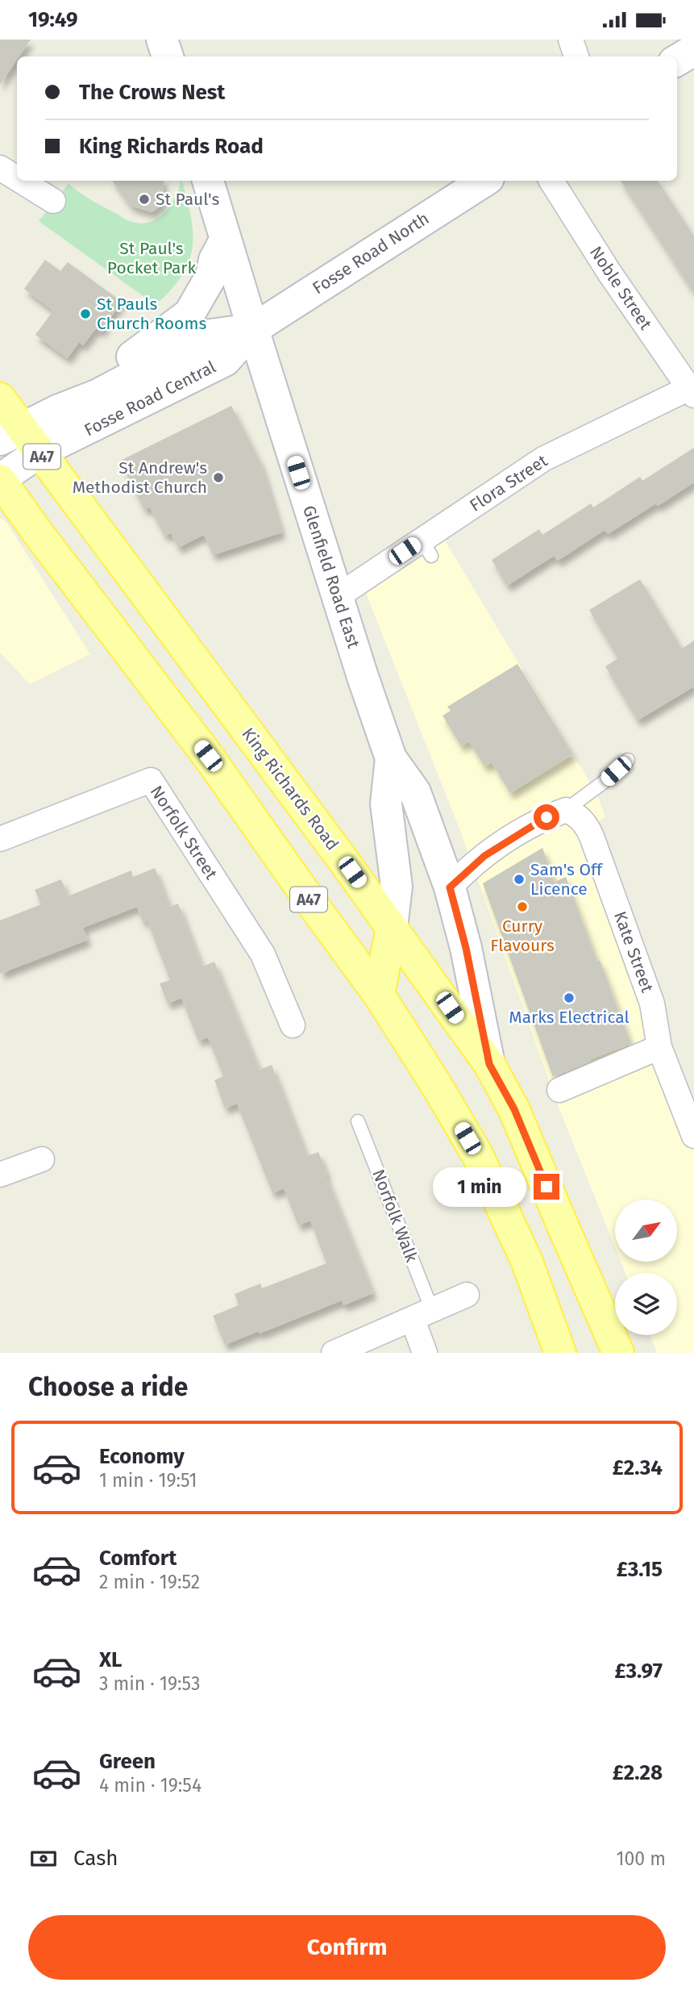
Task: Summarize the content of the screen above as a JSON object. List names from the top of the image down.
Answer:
{
  "streets": {
    "main road": ["A47", "King Richards Road"],
    "street": [
      "Fosse Road North",
      "Noble Street",
      "Fosse Road Central",
      "Flora Street",
      "Glenfield Road East",
      "Norfolk Street",
      "Kate Street"
    ],
    "lane": ["Norfolk Walk"]
  },
  "crossings": [
    ["Fosse Road North", "Fosse Road Central"],
    ["Fosse Road North", "Glenfield Road East"],
    ["Noble Street", "Flora Street"],
    ["Fosse Road Central", "A47"],
    ["Fosse Road Central", "Glenfield Road East"],
    ["Fosse Road Central", "King Richards Road"],
    ["Flora Street", "Glenfield Road East"],
    ["Glenfield Road East", "King Richards Road"]
  ],
  "parks": ["St Paul's Pocket Park"],
  "places": [
    "St Paul's",
    "St Pauls Church Rooms",
    "St Andrew's Methodist Church",
    "Sam's Off Licence",
    "Curry Flavours",
    "Marks Electrical"
  ],
  "north": "top right",
  "page": {
    "status": "19:49",
    "banner": ["The Crows Nest", "King Richards Road"],
    "bubble": "1 min",
    "heading": "Choose a ride",
    "list": [
      {
        "name": "Economy",
        "note": "1 min · 19:51",
        "value": "£2.34"
      },
      {
        "name": "Comfort",
        "note": "2 min · 19:52",
        "value": "£3.15"
      },
      {
        "name": "XL",
        "note": "3 min · 19:53",
        "value": "£3.97"
      },
      {
        "name": "Green",
        "note": "4 min · 19:54",
        "value": "£2.28"
      }
    ],
    "pay": ["Cash", "100 m"],
    "buttons": "Confirm"
  }
}
